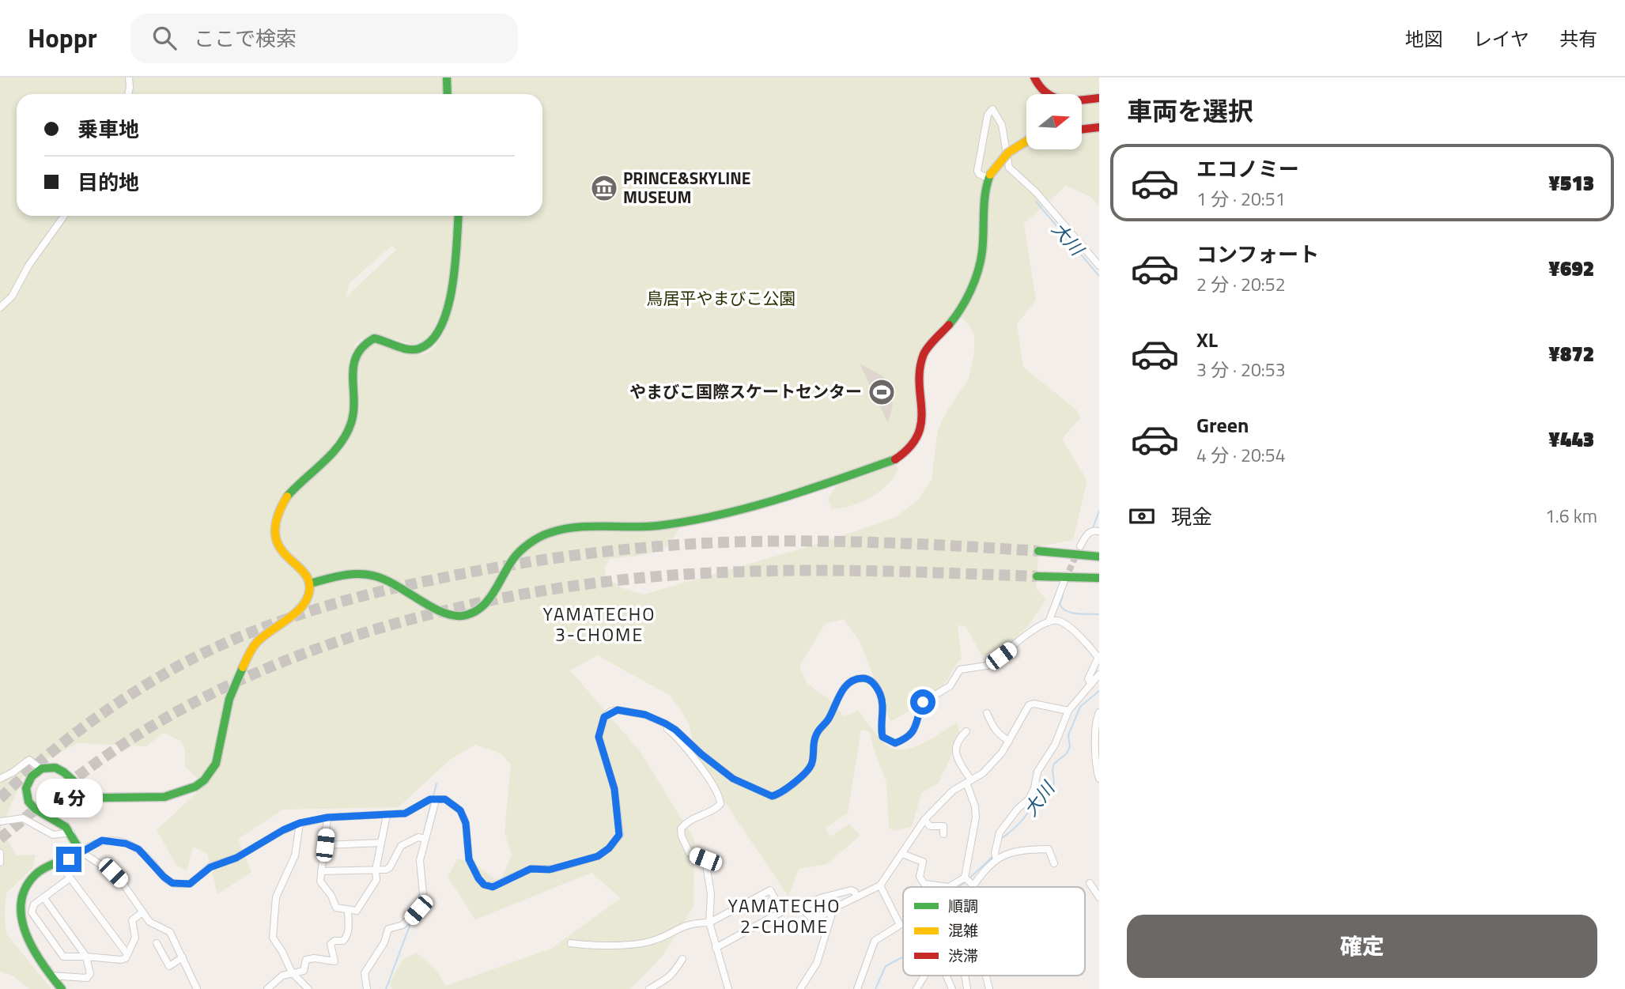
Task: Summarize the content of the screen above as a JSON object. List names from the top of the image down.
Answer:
{
  "districts": ["YAMATECHO 3-CHOME", "YAMATECHO 2-CHOME"],
  "water": ["大川"],
  "parks": ["鳥居平やまびこ公園"],
  "places": {
    "museum": ["PRINCE&SKYLINE MUSEUM"],
    "sports": ["やまびこ国際スケートセンター"]
  },
  "legend": ["順調", "混雑", "渋滞"],
  "north": "right",
  "page": {
    "header": "Hoppr",
    "search": "ここで検索",
    "nav": ["地図", "レイヤ", "共有"],
    "heading": "車両を選択",
    "banner": ["乗車地", "目的地"],
    "list": [
      {
        "name": "エコノミー",
        "note": "1 分 · 20:51",
        "value": "¥513"
      },
      {
        "name": "コンフォート",
        "note": "2 分 · 20:52",
        "value": "¥692"
      },
      {
        "name": "XL",
        "note": "3 分 · 20:53",
        "value": "¥872"
      },
      {
        "name": "Green",
        "note": "4 分 · 20:54",
        "value": "¥443"
      }
    ],
    "pay": ["現金", "1.6 km"],
    "bubble": "4 分",
    "buttons": "確定"
  }
}
